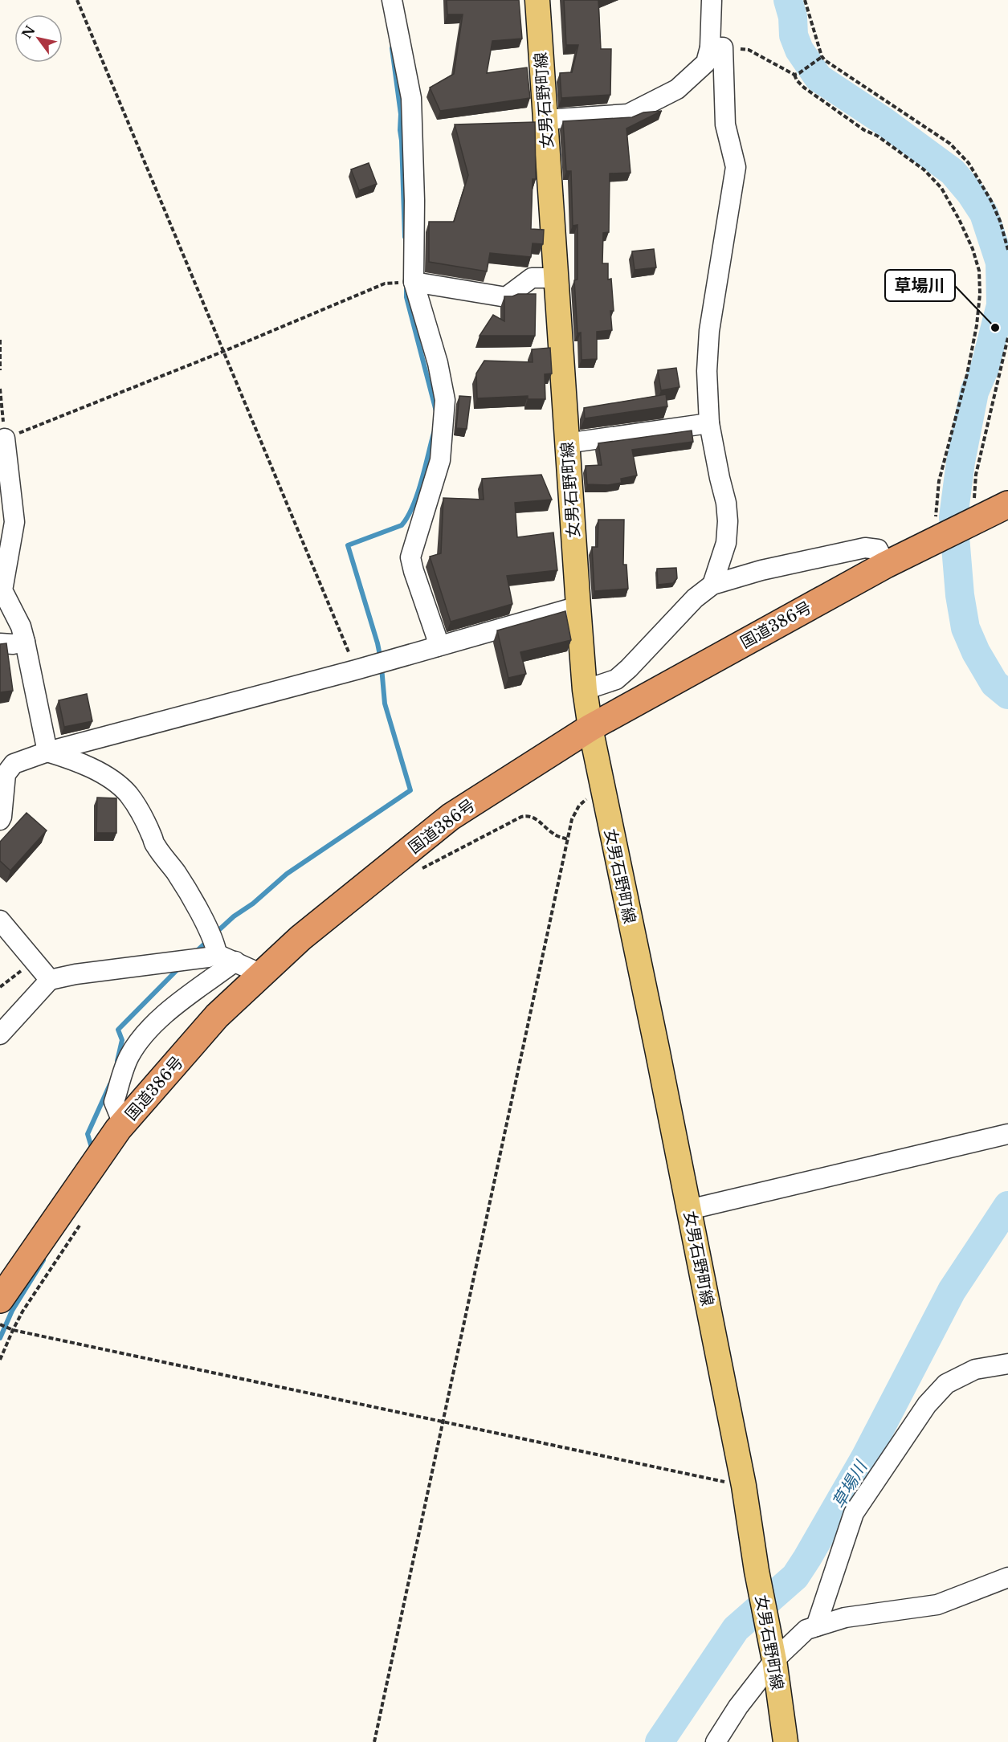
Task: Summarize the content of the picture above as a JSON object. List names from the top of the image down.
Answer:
{
  "streets": {
    "highway": ["国道386号"],
    "main road": ["女男石野町線"]
  },
  "crossings": [
    ["女男石野町線", "国道386号"]
  ],
  "water": ["草場川"],
  "places": ["草場川"],
  "north": "top left"
}
